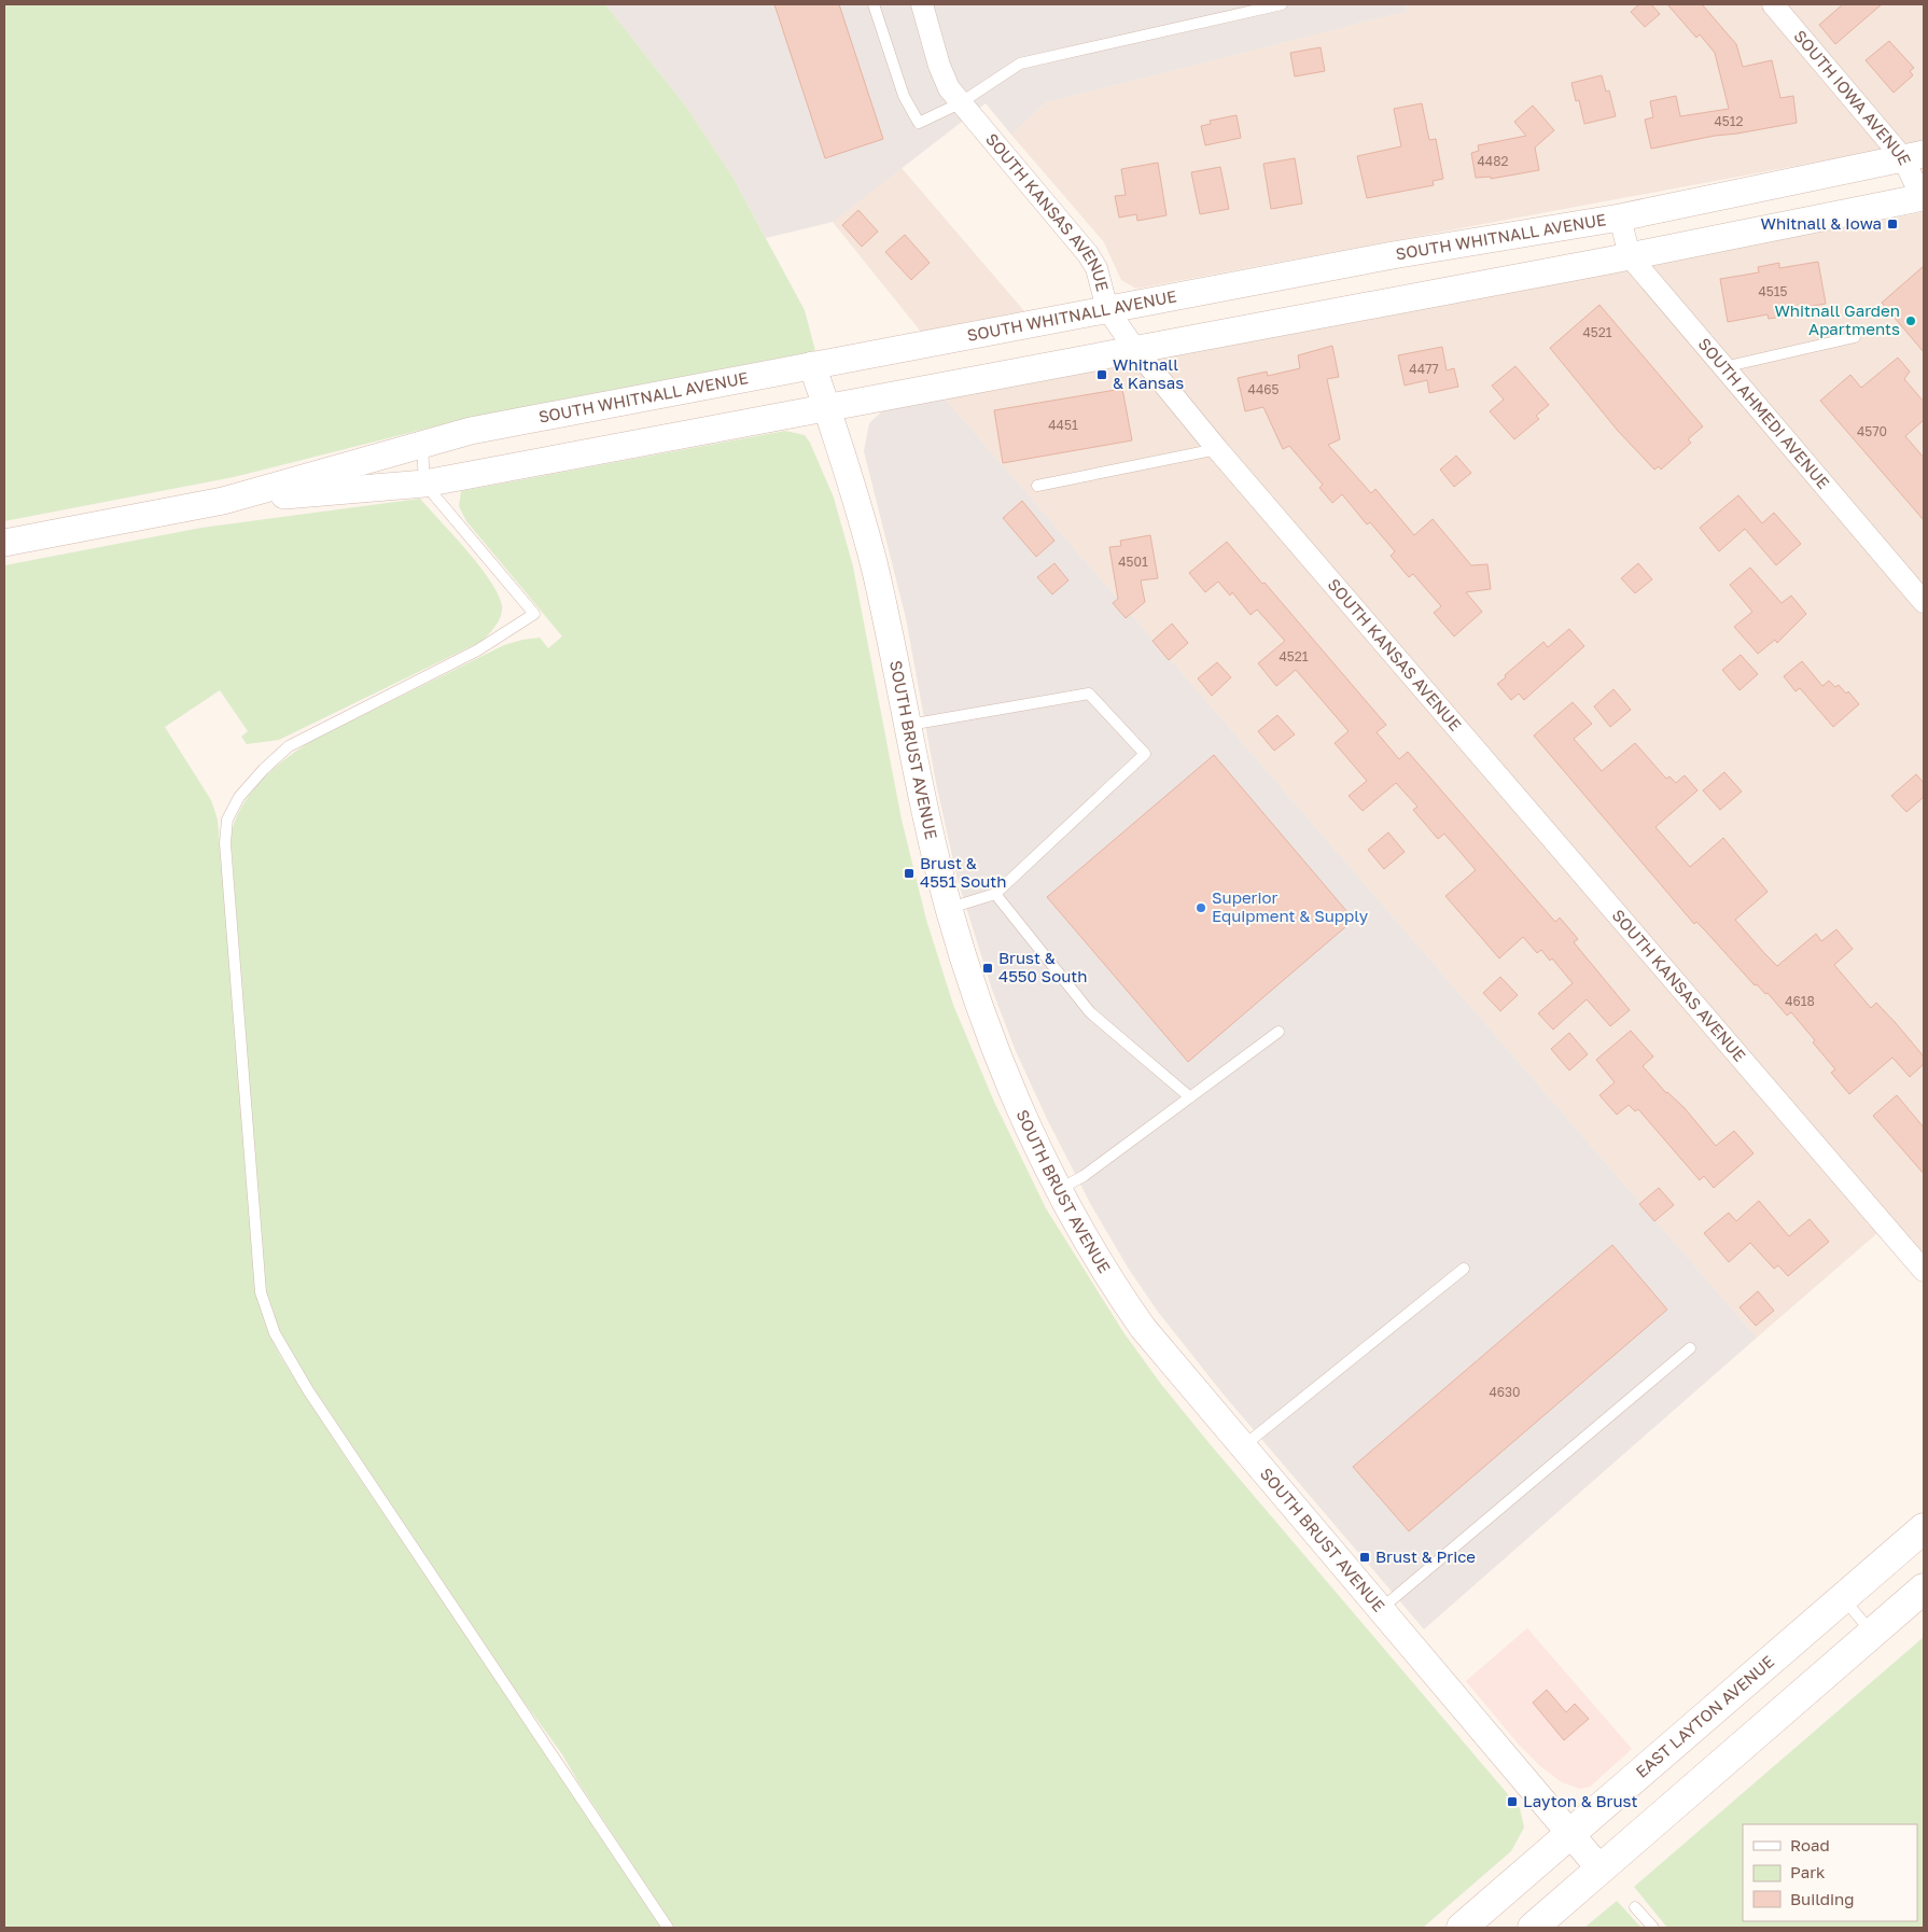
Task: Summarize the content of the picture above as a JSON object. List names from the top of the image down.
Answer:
{
  "streets": {
    "main road": ["EAST LAYTON AVENUE"],
    "street": [
      "SOUTH IOWA AVENUE",
      "SOUTH KANSAS AVENUE",
      "SOUTH WHITNALL AVENUE",
      "SOUTH AHMEDI AVENUE",
      "SOUTH BRUST AVENUE"
    ]
  },
  "crossings": [
    ["SOUTH IOWA AVENUE", "SOUTH WHITNALL AVENUE"],
    ["SOUTH KANSAS AVENUE", "SOUTH WHITNALL AVENUE"],
    ["SOUTH WHITNALL AVENUE", "SOUTH AHMEDI AVENUE"],
    ["SOUTH WHITNALL AVENUE", "SOUTH BRUST AVENUE"],
    ["SOUTH BRUST AVENUE", "EAST LAYTON AVENUE"]
  ],
  "places": {
    "transit": [
      "Whitnall & Iowa",
      "Whitnall & Kansas",
      "Brust & 4551 South",
      "Brust & 4550 South",
      "Brust & Price",
      "Layton & Brust"
    ],
    "other": ["Whitnall Garden Apartments", "Superior Equipment & Supply"]
  },
  "house_numbers": [
    "4512",
    "4482",
    "4515",
    "4521",
    "4477",
    "4465",
    "4451",
    "4570",
    "4501",
    "4521",
    "4618",
    "4630"
  ],
  "legend": ["Road", "Park", "Building"]
}
